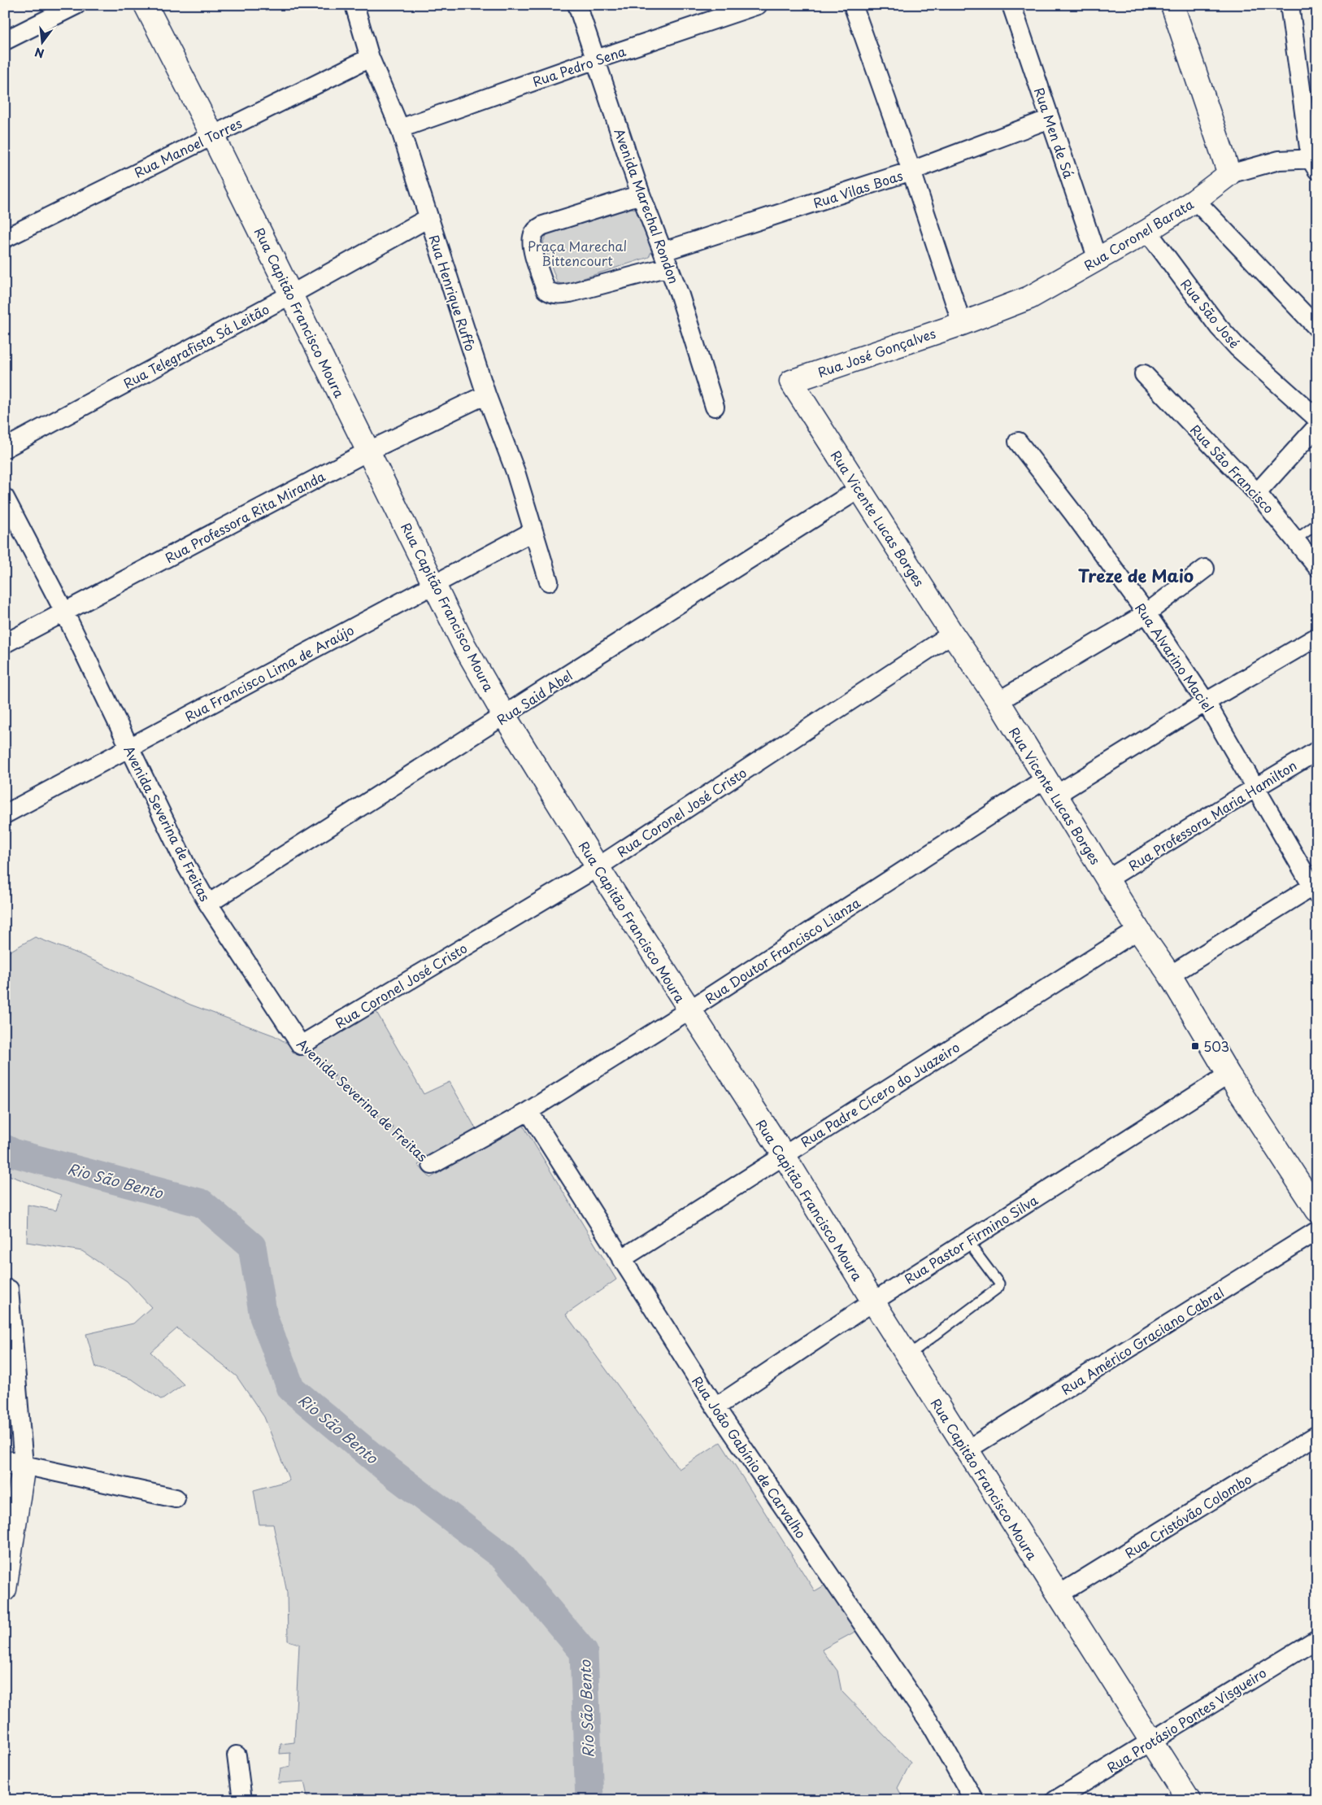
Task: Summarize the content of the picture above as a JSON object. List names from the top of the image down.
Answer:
{
  "streets": {
    "main road": [
      "Rua Coronel Barata",
      "Rua Capitão Francisco Moura",
      "Rua José Gonçalves",
      "Rua Vicente Lucas Borges"
    ],
    "street": [
      "Rua Pedro Sena",
      "Rua Men de Sá",
      "Rua Manoel Torres",
      "Rua Vilas Boas",
      "Avenida Marechal Rondon",
      "Rua Henrique Ruffo",
      "Rua São José",
      "Rua Telegrafista Sá Leitão",
      "Rua São Francisco",
      "Rua Professora Rita Miranda",
      "Rua Alvarino Maciel",
      "Rua Francisco Lima de Araújo",
      "Rua Said Abel",
      "Rua Coronel José Cristo",
      "Rua Professora Maria Hamilton",
      "Avenida Severina de Freitas",
      "Rua Doutor Francisco Lianza",
      "Rua Padre Cícero do Juazeiro",
      "Rua Pastor Firmino Silva",
      "Rua Américo Graciano Cabral",
      "Rua João Gabínio de Carvalho",
      "Rua Cristóvão Colombo",
      "Rua Protásio Pontes Visgueiro"
    ]
  },
  "crossings": [
    ["Rua Pedro Sena", "Avenida Marechal Rondon"],
    ["Rua Pedro Sena", "Rua Henrique Ruffo"],
    ["Rua Men de Sá", "Rua Vilas Boas"],
    ["Rua Men de Sá", "Rua Coronel Barata"],
    ["Rua Manoel Torres", "Rua Henrique Ruffo"],
    ["Rua Manoel Torres", "Rua Capitão Francisco Moura"],
    ["Rua Vilas Boas", "Avenida Marechal Rondon"],
    ["Rua Coronel Barata", "Rua São José"],
    ["Rua Coronel Barata", "Rua José Gonçalves"],
    ["Rua Henrique Ruffo", "Rua Telegrafista Sá Leitão"],
    ["Rua Henrique Ruffo", "Rua Professora Rita Miranda"],
    ["Rua Henrique Ruffo", "Rua Francisco Lima de Araújo"],
    ["Rua Capitão Francisco Moura", "Rua Telegrafista Sá Leitão"],
    ["Rua Capitão Francisco Moura", "Rua Professora Rita Miranda"],
    ["Rua Capitão Francisco Moura", "Rua Francisco Lima de Araújo"],
    ["Rua Capitão Francisco Moura", "Rua Said Abel"],
    ["Rua Capitão Francisco Moura", "Rua Coronel José Cristo"],
    ["Rua Capitão Francisco Moura", "Rua Doutor Francisco Lianza"],
    ["Rua Capitão Francisco Moura", "Rua Padre Cícero do Juazeiro"],
    ["Rua Capitão Francisco Moura", "Rua Pastor Firmino Silva"],
    ["Rua Capitão Francisco Moura", "Rua Américo Graciano Cabral"],
    ["Rua Capitão Francisco Moura", "Rua Cristóvão Colombo"],
    ["Rua Capitão Francisco Moura", "Rua Protásio Pontes Visgueiro"],
    ["Rua José Gonçalves", "Rua Vicente Lucas Borges"],
    ["Rua Professora Rita Miranda", "Avenida Severina de Freitas"],
    ["Rua Vicente Lucas Borges", "Rua Said Abel"],
    ["Rua Vicente Lucas Borges", "Rua Coronel José Cristo"],
    ["Rua Vicente Lucas Borges", "Rua Professora Maria Hamilton"],
    ["Rua Vicente Lucas Borges", "Rua Doutor Francisco Lianza"],
    ["Rua Vicente Lucas Borges", "Rua Padre Cícero do Juazeiro"],
    ["Rua Vicente Lucas Borges", "Rua Pastor Firmino Silva"],
    ["Rua Alvarino Maciel", "Rua Professora Maria Hamilton"],
    ["Rua Alvarino Maciel", "Rua Doutor Francisco Lianza"],
    ["Rua Francisco Lima de Araújo", "Avenida Severina de Freitas"],
    ["Rua Said Abel", "Avenida Severina de Freitas"],
    ["Rua Coronel José Cristo", "Avenida Severina de Freitas"],
    ["Avenida Severina de Freitas", "Rua Doutor Francisco Lianza"],
    ["Rua Doutor Francisco Lianza", "Rua João Gabínio de Carvalho"],
    ["Rua Padre Cícero do Juazeiro", "Rua João Gabínio de Carvalho"],
    ["Rua Pastor Firmino Silva", "Rua João Gabínio de Carvalho"]
  ],
  "districts": ["Treze de Maio"],
  "water": ["Rio São Bento"],
  "parks": ["Praça Marechal Bittencourt"],
  "places": {
    "transit": ["503"]
  },
  "north": "bottom"
}
